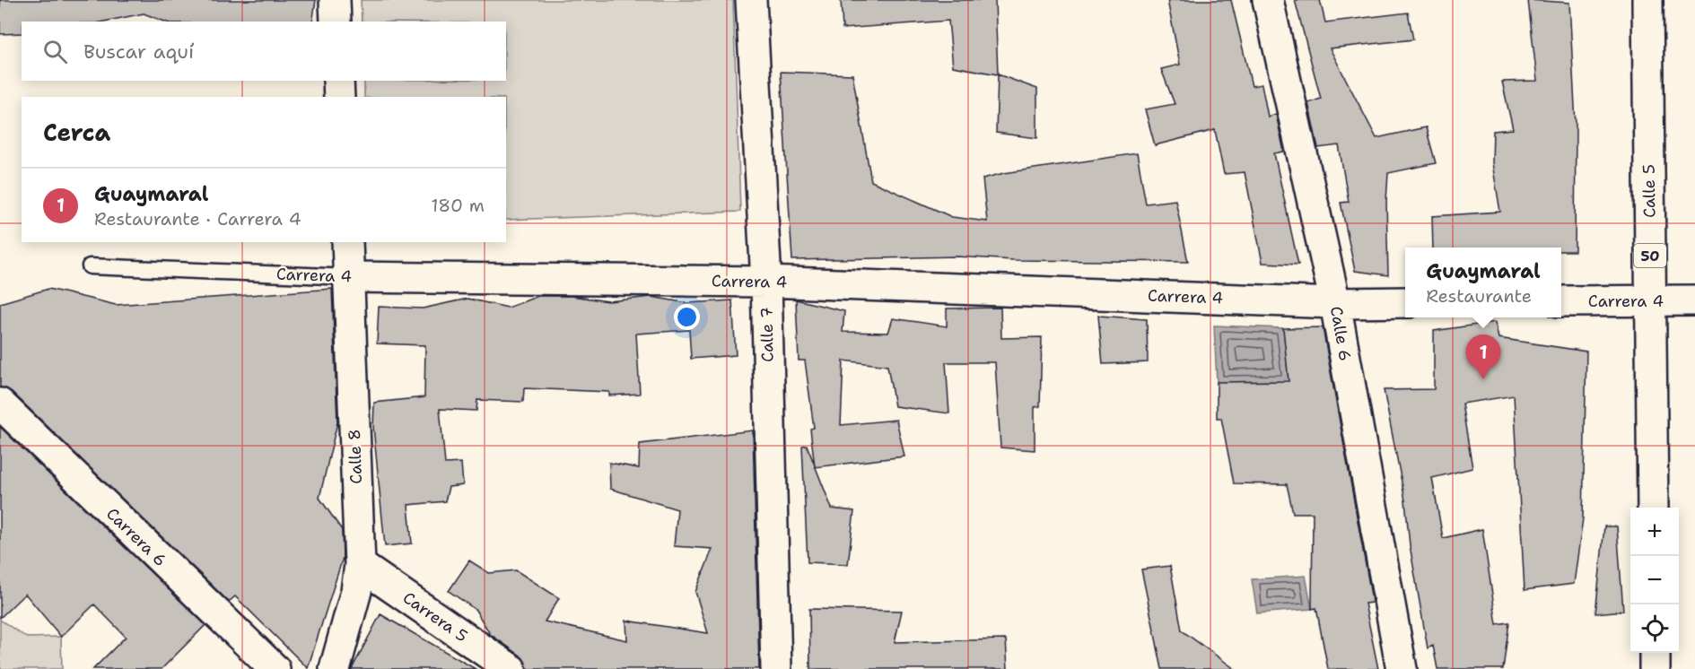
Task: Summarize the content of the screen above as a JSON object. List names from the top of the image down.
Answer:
{
  "streets": {
    "main road": [
      "Calle 5",
      "50",
      "Carrera 4",
      "Calle 6",
      "Calle 7",
      "Calle 8",
      "Carrera 6",
      "Carrera 5"
    ]
  },
  "crossings": [
    ["Calle 5", "Carrera 4"],
    ["Carrera 4", "Calle 6"],
    ["Carrera 4", "Calle 7"],
    ["Carrera 4", "Calle 8"],
    ["Calle 8", "Carrera 5"]
  ],
  "page": {
    "search": "Buscar aquí",
    "heading": "Cerca",
    "list": [
      {
        "mark": "1",
        "name": "Guaymaral",
        "note": "Restaurante · Carrera 4",
        "value": "180 m"
      }
    ],
    "popup": ["Guaymaral", "Restaurante"],
    "pins": "1",
    "map_buttons": ["+", "−"]
  }
}
